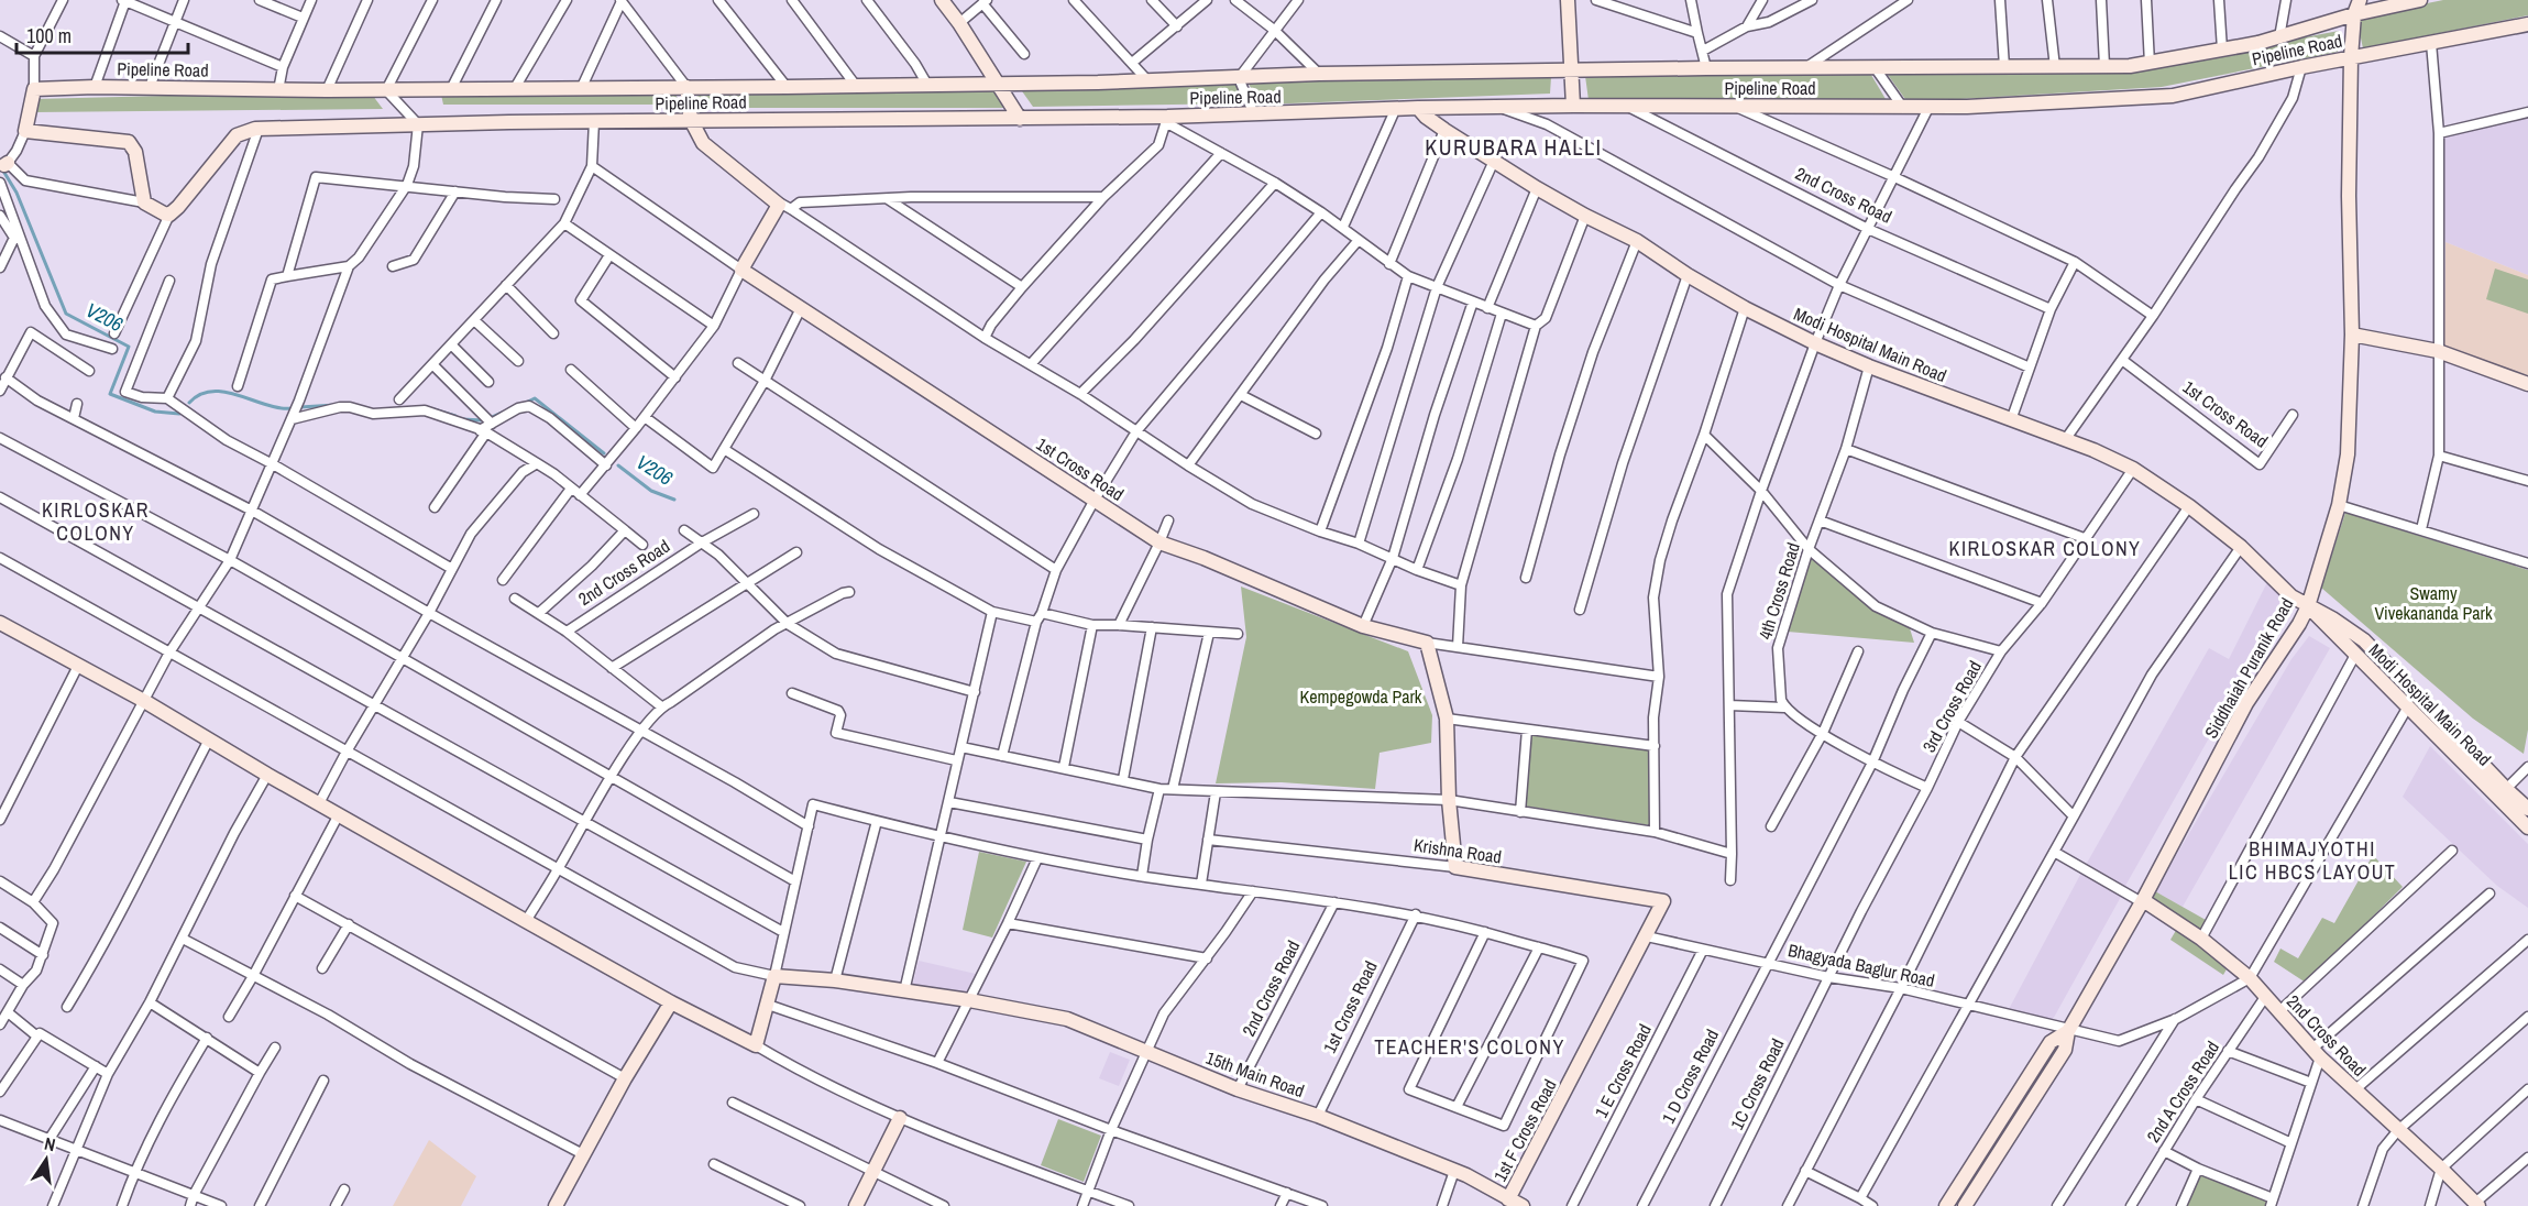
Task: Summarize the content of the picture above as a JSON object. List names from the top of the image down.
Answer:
{
  "streets": {
    "main road": [
      "Pipeline Road",
      "2nd Cross Road",
      "Modi Hospital Main Road",
      "1st Cross Road",
      "Siddhaiah Puranik Road",
      "Krishna Road",
      "15th Main Road",
      "1st F Cross Road"
    ],
    "street": [
      "4th Cross Road",
      "3rd Cross Road",
      "Bhagyada Baglur Road",
      "1 E Cross Road",
      "1 D Cross Road",
      "1C Cross Road",
      "2nd A Cross Road"
    ]
  },
  "crossings": [
    ["Pipeline Road", "2nd Cross Road"],
    ["Pipeline Road", "Modi Hospital Main Road"],
    ["Pipeline Road", "Siddhaiah Puranik Road"],
    ["2nd Cross Road", "Siddhaiah Puranik Road"],
    ["2nd Cross Road", "Bhagyada Baglur Road"],
    ["2nd Cross Road", "15th Main Road"],
    ["2nd Cross Road", "2nd A Cross Road"],
    ["Modi Hospital Main Road", "4th Cross Road"],
    ["Modi Hospital Main Road", "Siddhaiah Puranik Road"],
    ["Modi Hospital Main Road", "3rd Cross Road"],
    ["1st Cross Road", "15th Main Road"],
    ["Siddhaiah Puranik Road", "Bhagyada Baglur Road"],
    ["3rd Cross Road", "Bhagyada Baglur Road"],
    ["3rd Cross Road", "1C Cross Road"],
    ["Krishna Road", "Bhagyada Baglur Road"],
    ["Krishna Road", "1st F Cross Road"],
    ["Bhagyada Baglur Road", "1 E Cross Road"],
    ["Bhagyada Baglur Road", "1 D Cross Road"],
    ["Bhagyada Baglur Road", "1C Cross Road"],
    ["Bhagyada Baglur Road", "1st F Cross Road"],
    ["15th Main Road", "1st F Cross Road"]
  ],
  "districts": [
    "KURUBARA HALLI",
    "KIRLOSKAR COLONY",
    "KIRLOSKAR COLONY",
    "BHIMAJYOTHI LIC HBCS LAYOUT",
    "TEACHER'S COLONY"
  ],
  "water": ["V206"],
  "parks": ["Swamy Vivekananda Park", "Kempegowda Park"],
  "scale_bar": "100 m",
  "north": "top"
}
